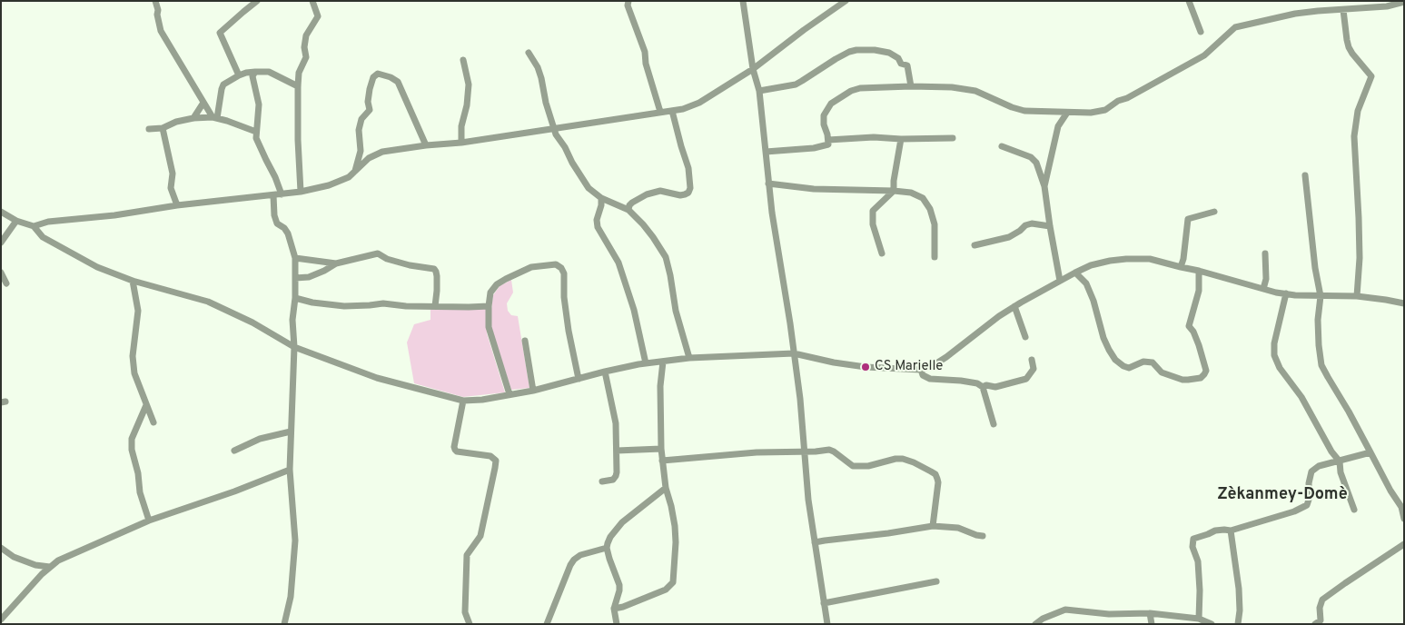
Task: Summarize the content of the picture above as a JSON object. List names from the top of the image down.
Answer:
{
  "districts": ["Zèkanmey-Domè"],
  "places": ["CS Marielle"]
}
